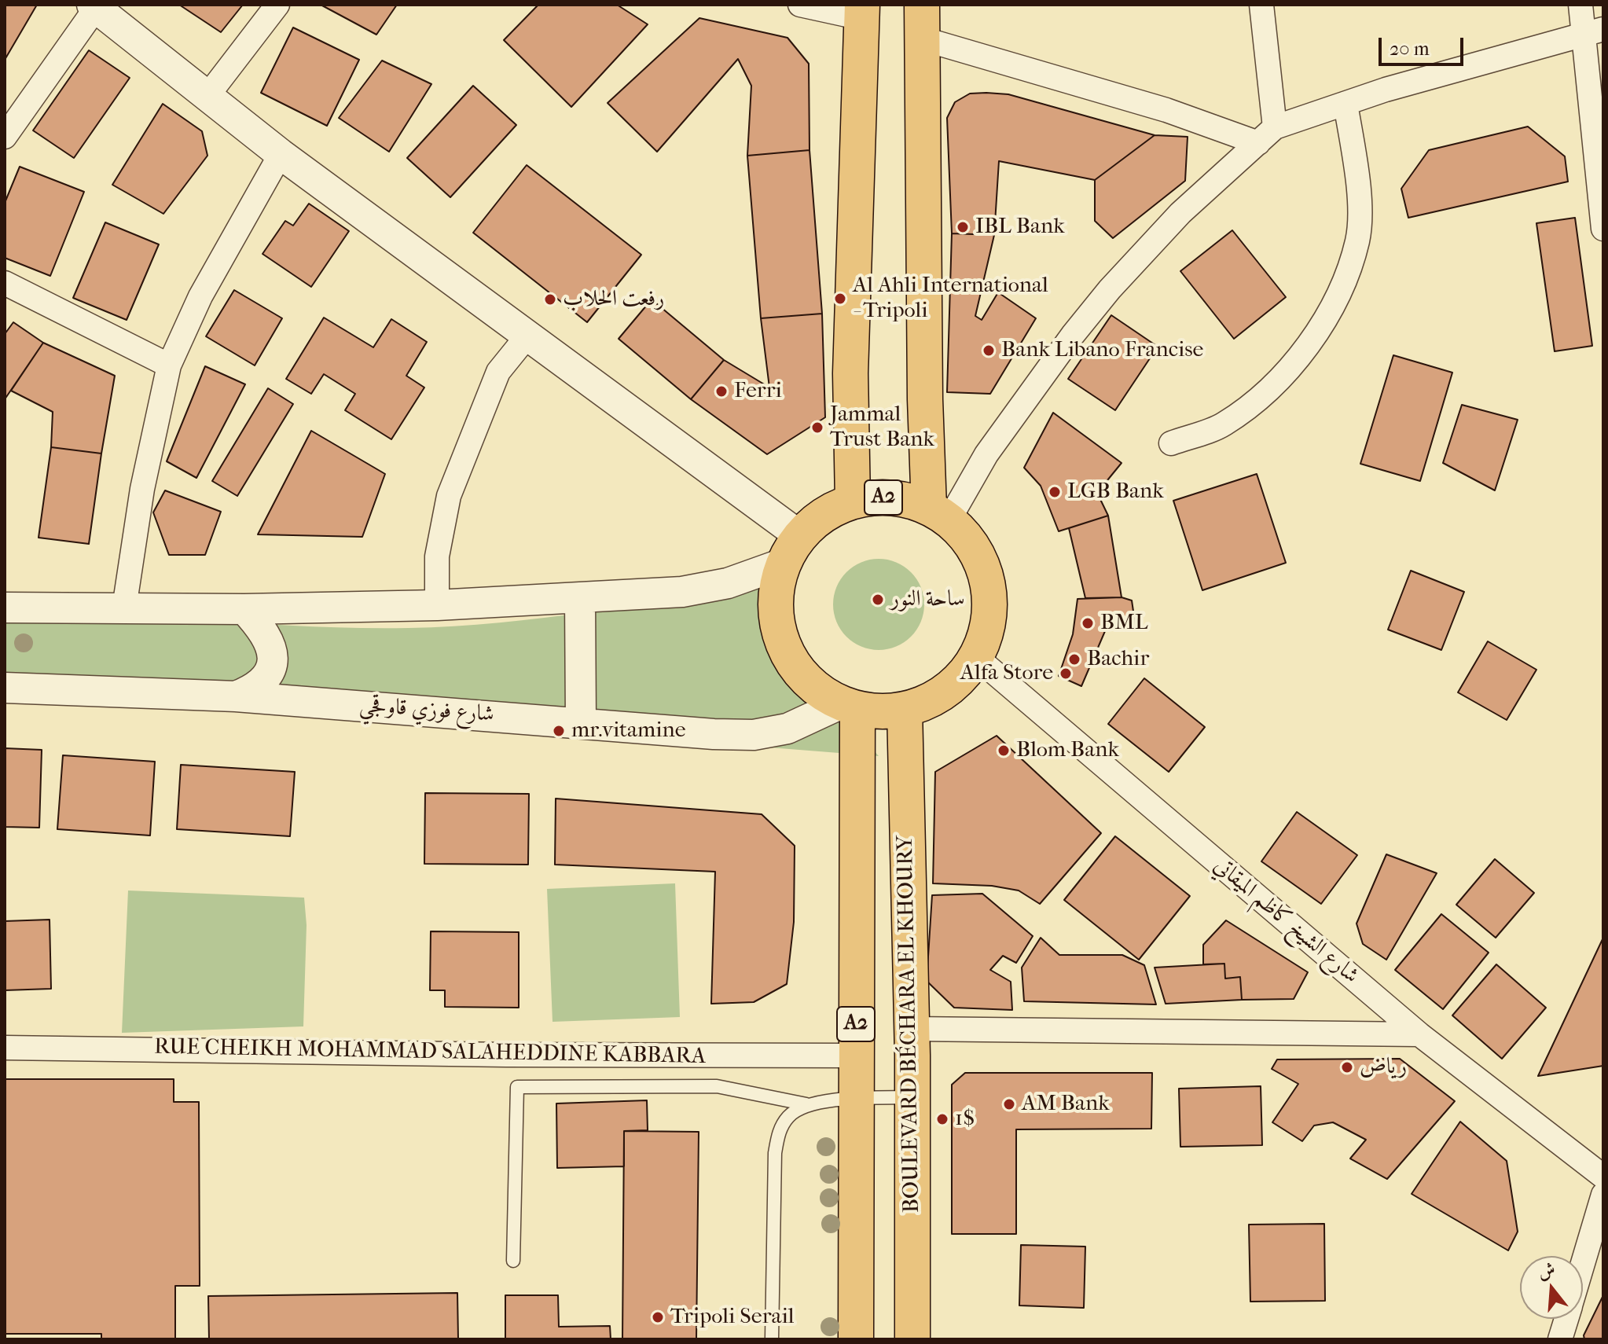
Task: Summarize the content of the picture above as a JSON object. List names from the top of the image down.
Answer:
{
  "streets": {
    "highway": ["A2", "BOULEVARD BÉCHARA EL KHOURY"],
    "street": ["شارع فوزي قاوقجي", "شارع الشيخ كاظم الميقاتي", "RUE CHEIKH MOHAMMAD SALAHEDDINE KABBARA"]
  },
  "crossings": [
    ["A2", "شارع فوزي قاوقجي"],
    ["A2", "شارع الشيخ كاظم الميقاتي"],
    ["A2", "BOULEVARD BÉCHARA EL KHOURY"],
    ["A2", "RUE CHEIKH MOHAMMAD SALAHEDDINE KABBARA"],
    ["شارع فوزي قاوقجي", "شارع الشيخ كاظم الميقاتي"],
    ["شارع فوزي قاوقجي", "BOULEVARD BÉCHARA EL KHOURY"],
    ["شارع الشيخ كاظم الميقاتي", "BOULEVARD BÉCHARA EL KHOURY"]
  ],
  "places": [
    "IBL Bank",
    "Al Ahli International - Tripoli",
    "رفعت الحلاب",
    "Bank Libano Francise",
    "Ferri",
    "Jammal Trust Bank",
    "LGB Bank",
    "ساحة النور",
    "BML",
    "Bachir",
    "Alfa Store",
    "mr.vitamine",
    "Blom Bank",
    "رياض",
    "AM Bank",
    "1$",
    "Tripoli Serail"
  ],
  "scale_bar": "20 m",
  "north": "top"
}
